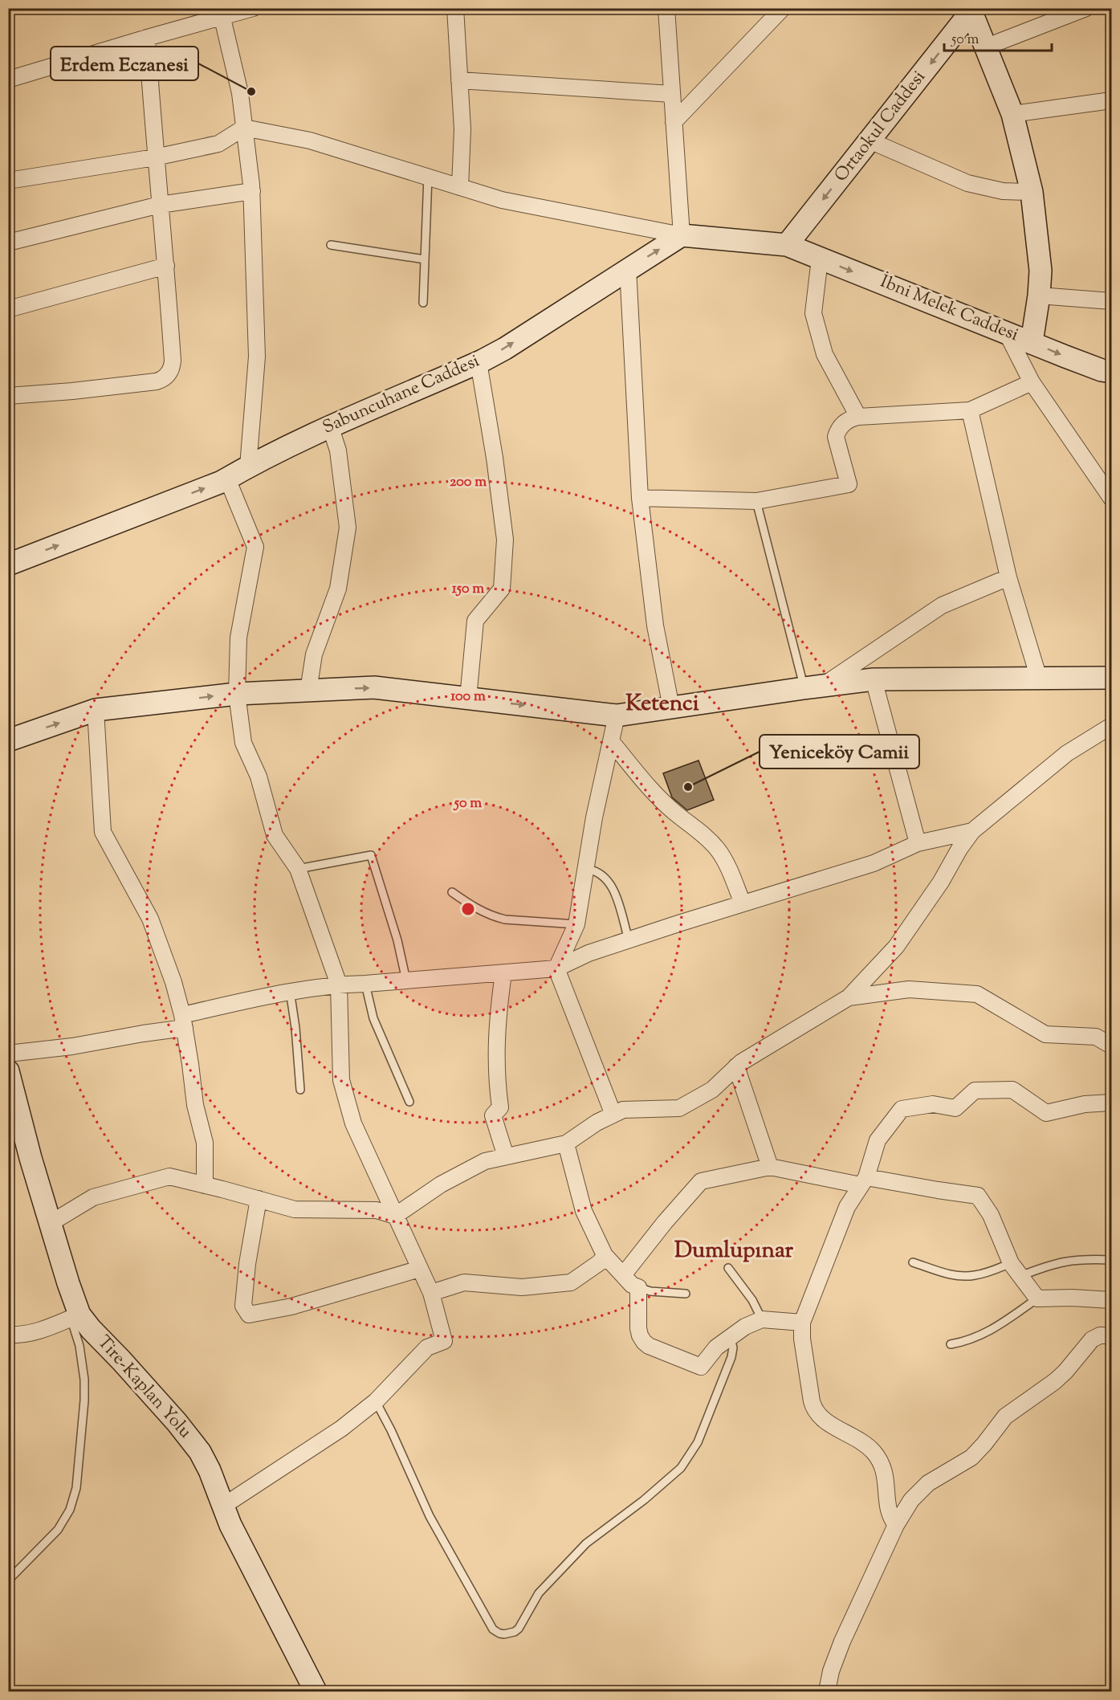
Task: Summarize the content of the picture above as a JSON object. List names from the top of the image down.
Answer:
{
  "streets": {
    "street": [
      "Ortaokul Caddesi",
      "İbni Melek Caddesi",
      "Sabuncuhane Caddesi",
      "Tire-Kaplan Yolu"
    ]
  },
  "crossings": [
    ["Ortaokul Caddesi", "İbni Melek Caddesi"]
  ],
  "one_way": ["Sabuncuhane Caddesi"],
  "districts": ["Ketenci", "Dumlupınar"],
  "places": ["Erdem Eczanesi", "Yeniceköy Camii"],
  "scale_bar": "50 m",
  "rings": [
    "200 m",
    "150 m",
    "100 m",
    "50 m"
  ]
}
